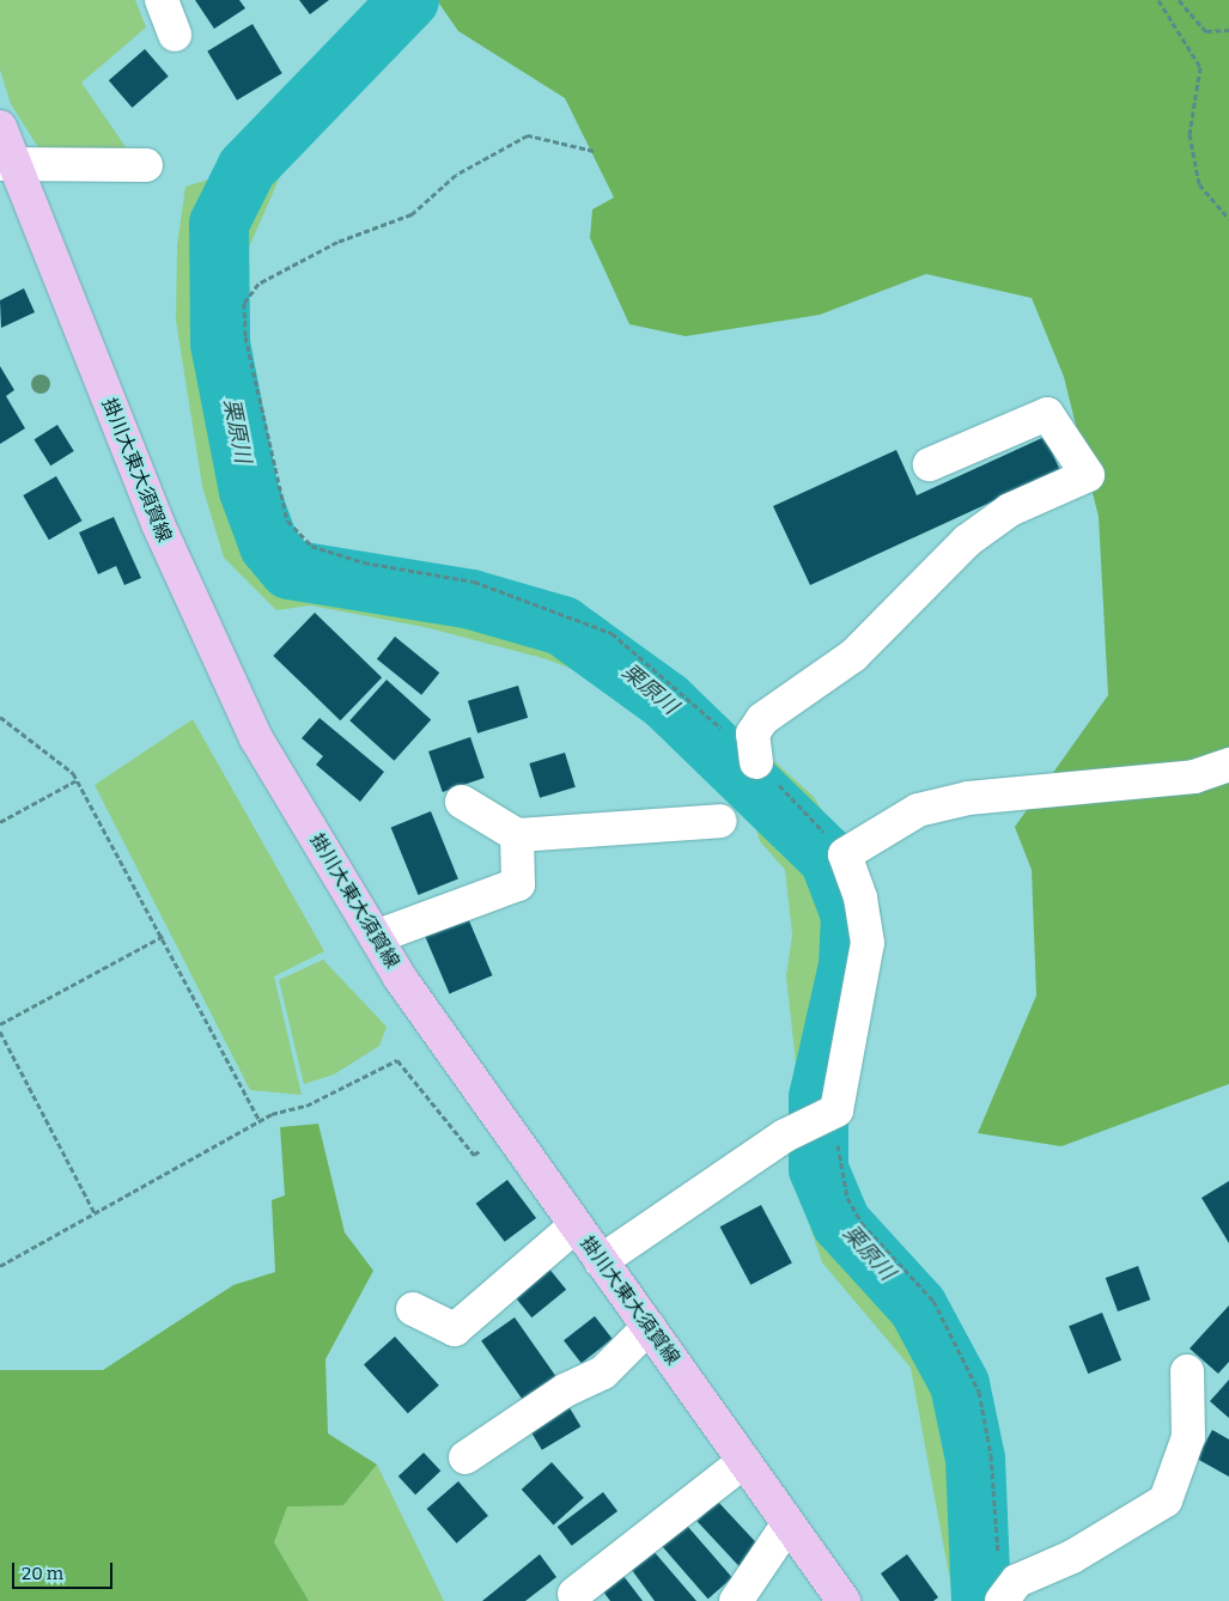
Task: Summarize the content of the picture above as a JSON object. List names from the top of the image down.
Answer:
{
  "streets": {
    "main road": ["掛川大東大須賀線"]
  },
  "water": ["栗原川"],
  "scale_bar": "20 m"
}
